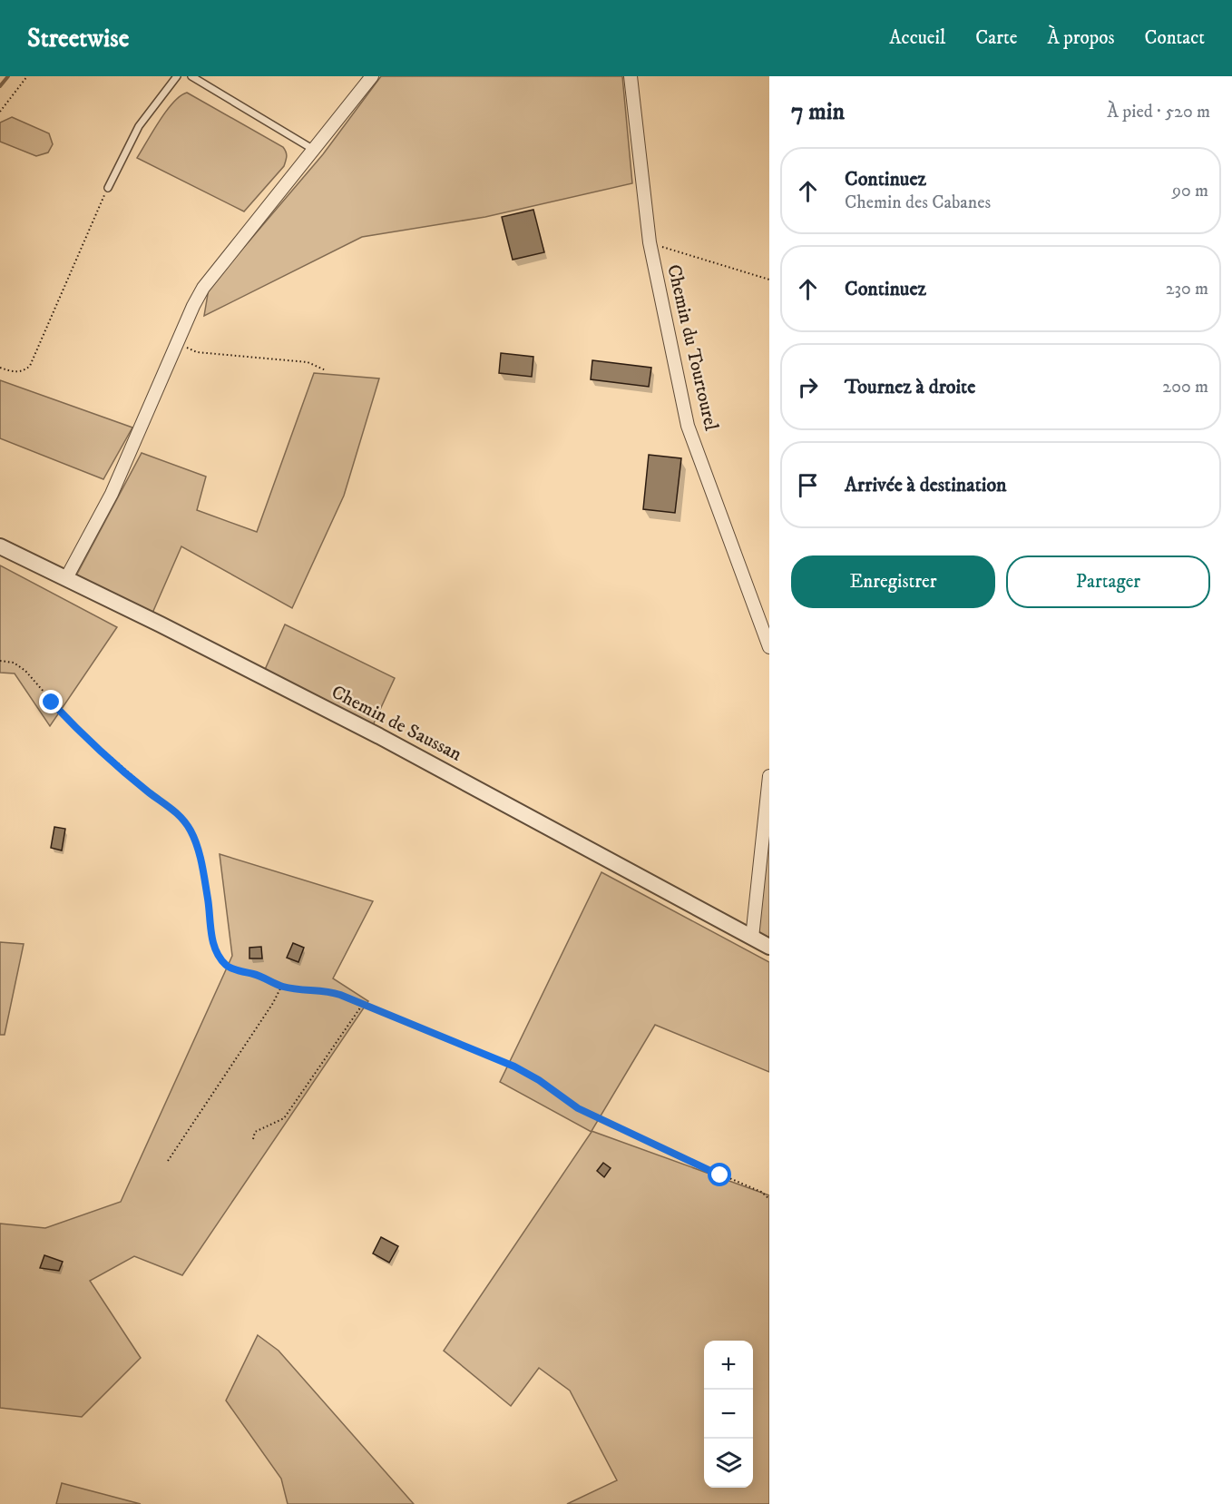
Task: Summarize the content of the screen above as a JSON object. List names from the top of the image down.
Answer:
{
  "streets": {
    "street": ["Chemin du Tourtourel", "Chemin de Saussan"]
  },
  "page": {
    "header": "Streetwise",
    "nav": [
      "Accueil",
      "Carte",
      "À propos",
      "Contact"
    ],
    "heading": ["7 min", "À pied · 520 m"],
    "list": [
      ["Continuez", "Chemin des Cabanes", "90 m"],
      ["Continuez", "230 m"],
      ["Tournez à droite", "200 m"],
      "Arrivée à destination"
    ],
    "buttons": ["Enregistrer", "Partager"],
    "map_buttons": ["+", "−"]
  }
}
